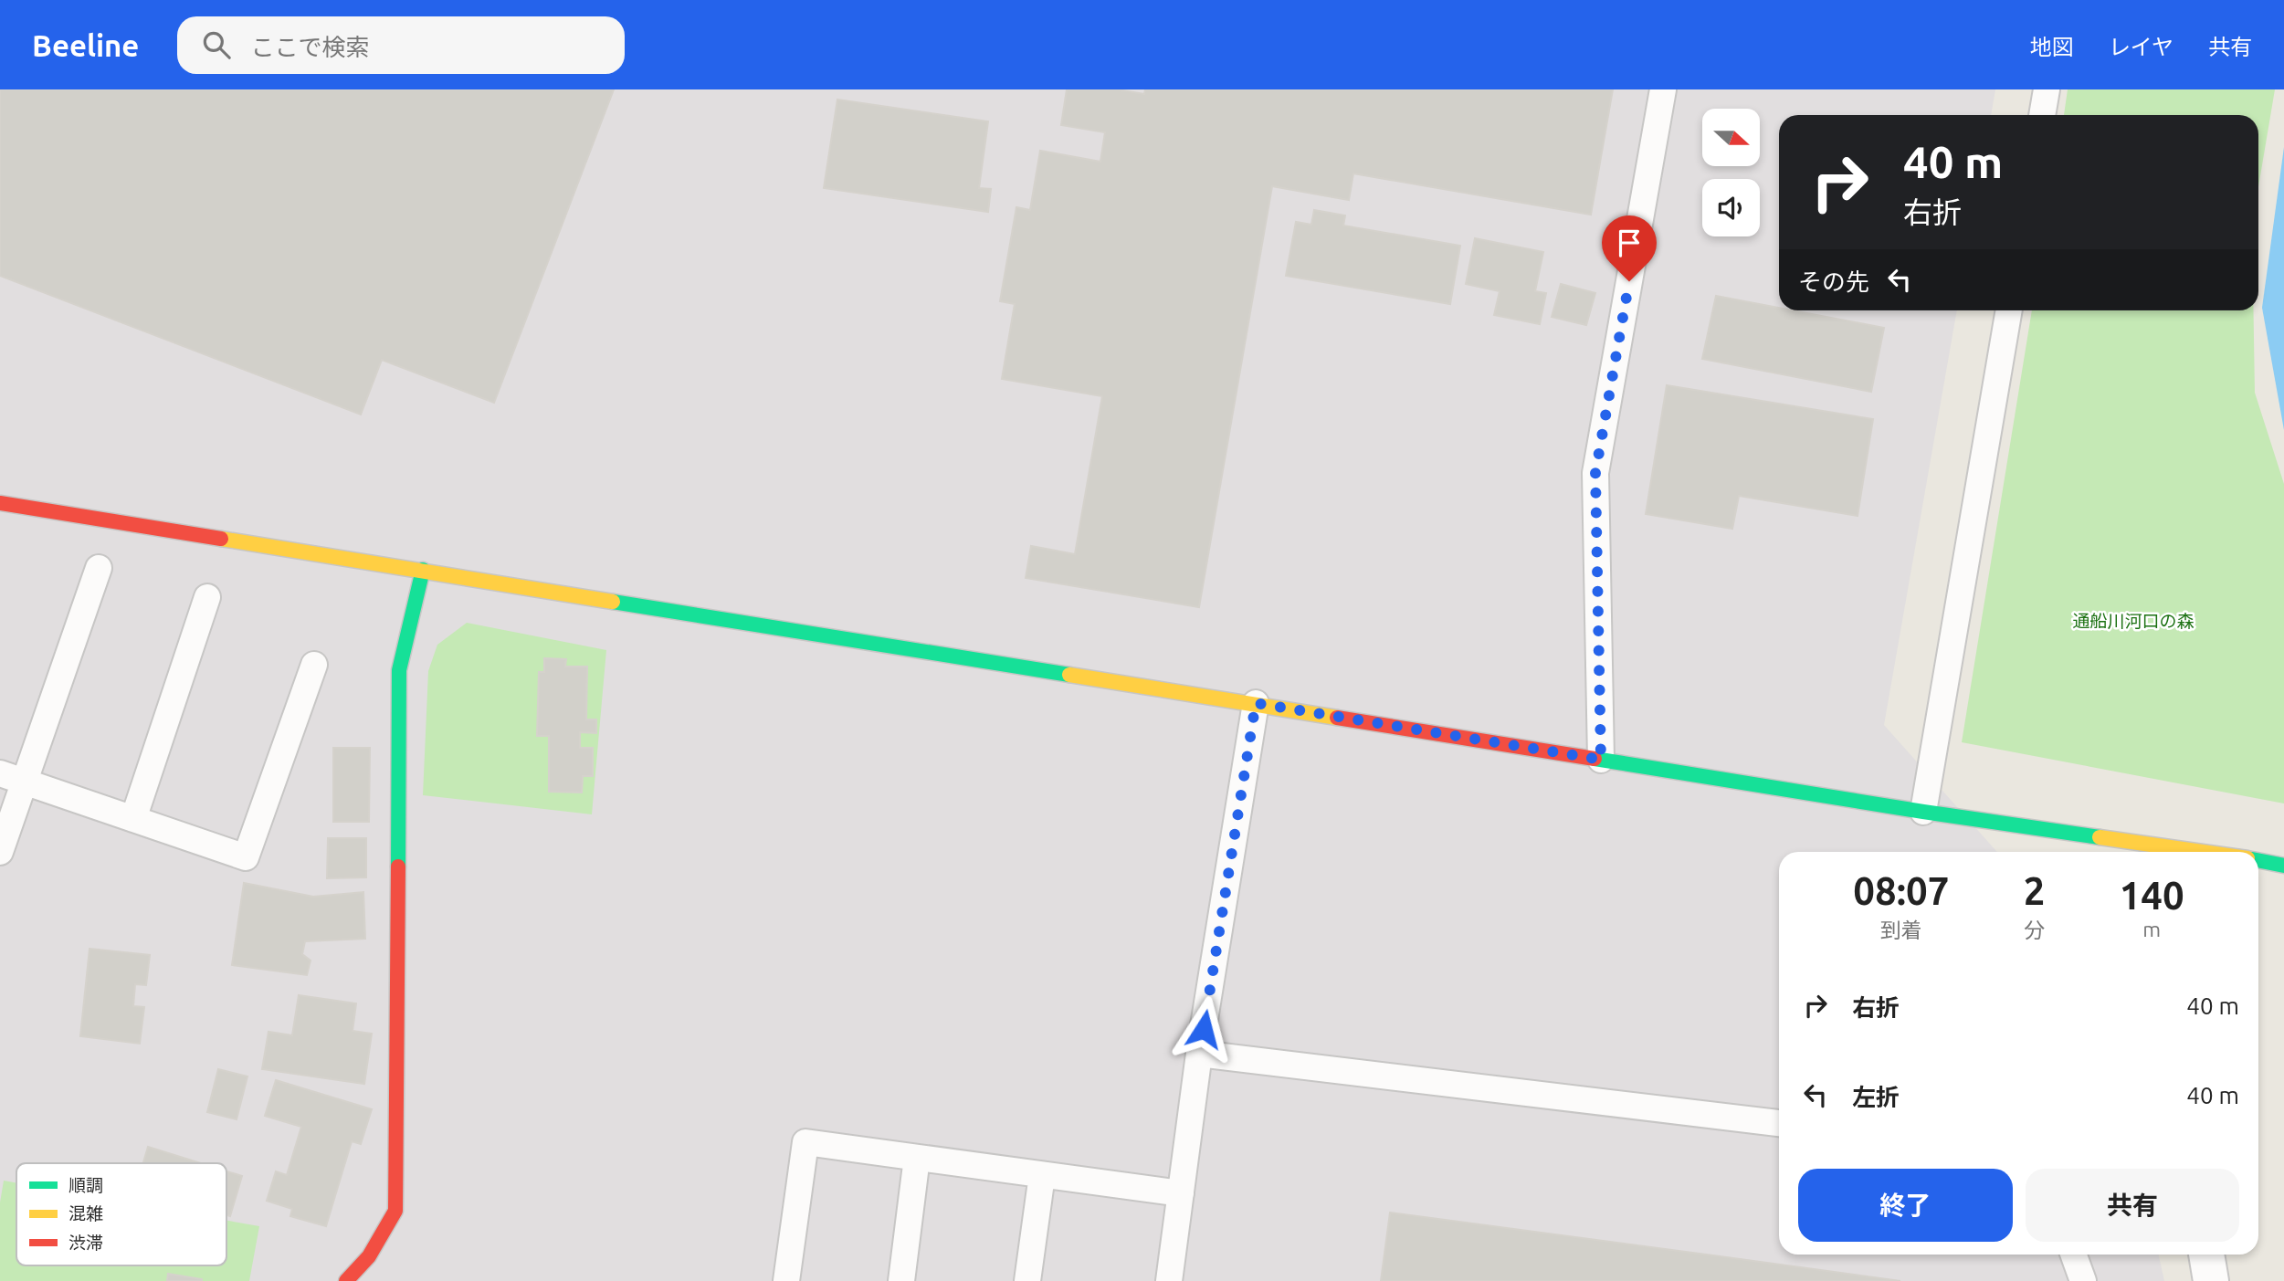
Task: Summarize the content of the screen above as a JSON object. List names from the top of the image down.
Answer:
{
  "parks": ["通船川河口の森"],
  "legend": ["順調", "混雑", "渋滞"],
  "north": "right",
  "page": {
    "header": "Beeline",
    "search": "ここで検索",
    "nav": ["地図", "レイヤ", "共有"],
    "turn": ["40 m", "右折"],
    "then": "その先",
    "eta": [
      "08:07",
      "到着",
      "2",
      "分",
      "140",
      "m"
    ],
    "list": [
      {
        "name": "右折",
        "value": "40 m"
      },
      {
        "name": "左折",
        "value": "40 m"
      }
    ],
    "buttons": ["終了", "共有"]
  }
}
